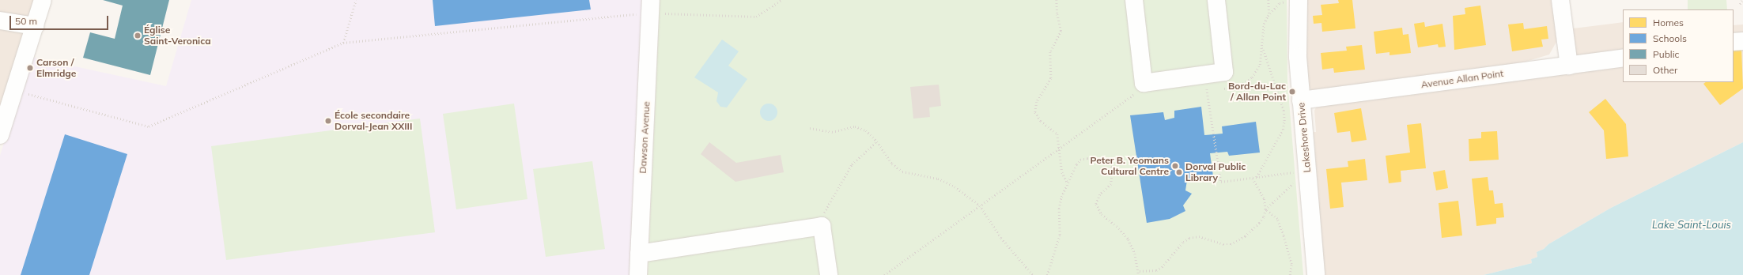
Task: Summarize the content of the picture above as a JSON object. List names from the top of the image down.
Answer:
{
  "streets": {
    "street": ["Avenue Allan Point", "Dawson Avenue", "Lakeshore Drive"]
  },
  "crossings": [
    ["Avenue Allan Point", "Lakeshore Drive"]
  ],
  "water": ["Lake Saint-Louis"],
  "places": [
    "Église Saint-Veronica",
    "Carson / Elmridge",
    "Bord-du-Lac / Allan Point",
    "École secondaire Dorval-Jean XXIII",
    "Peter B. Yeomans Cultural Centre",
    "Dorval Public Library"
  ],
  "legend": [
    "Homes",
    "Schools",
    "Public",
    "Other"
  ],
  "scale_bar": "50 m"
}
